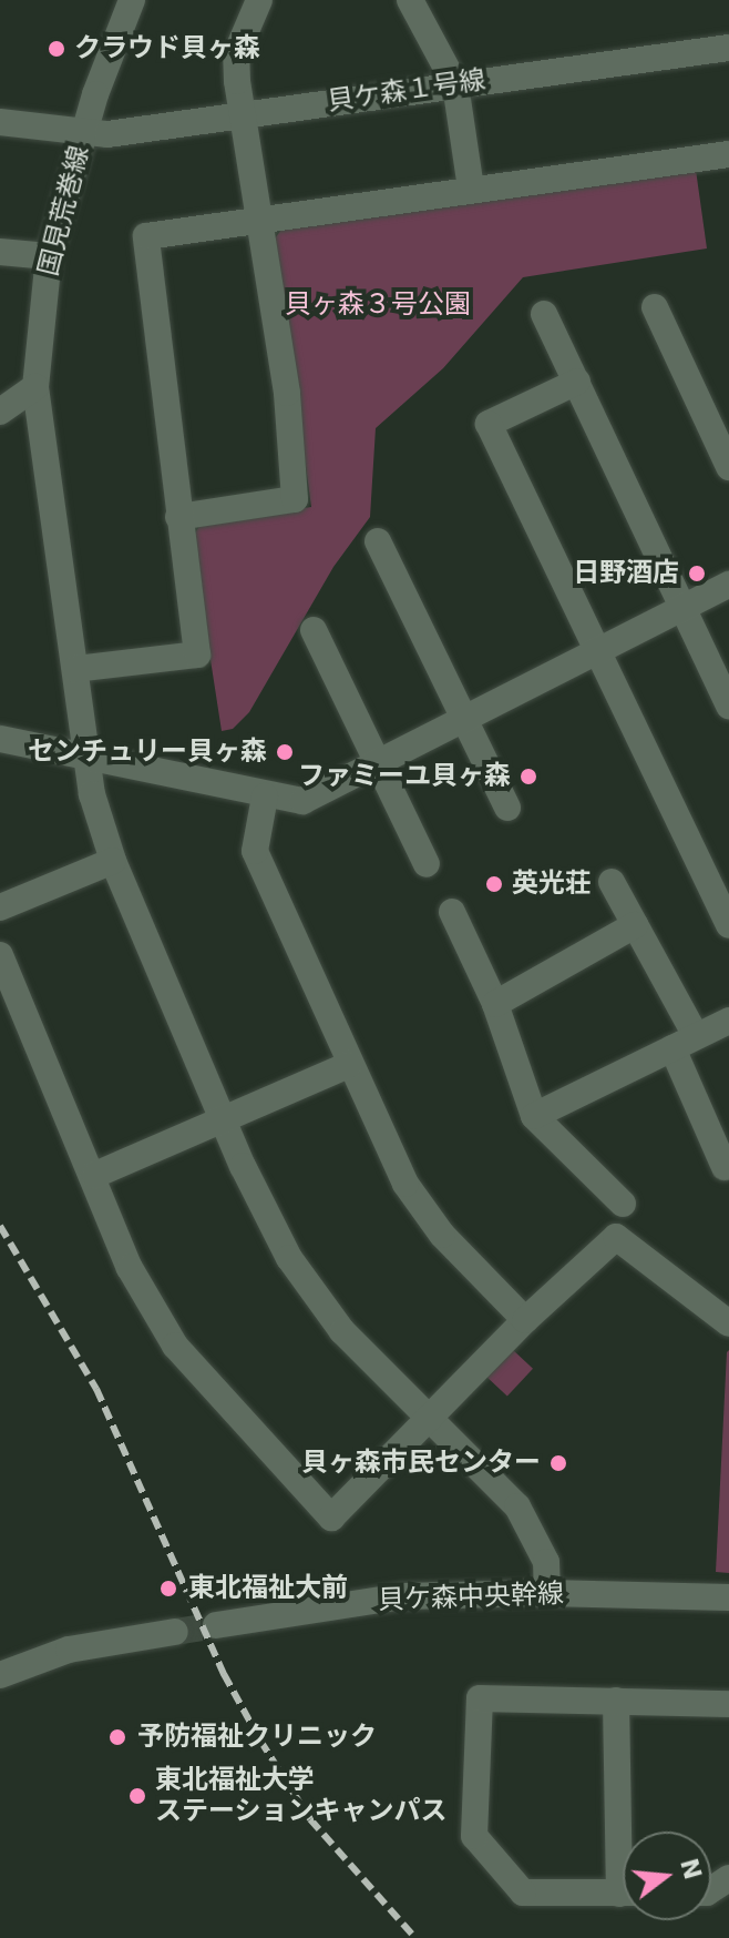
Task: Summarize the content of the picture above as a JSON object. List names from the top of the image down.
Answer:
{
  "streets": {
    "street": ["貝ケ森１号線", "国見荒巻線", "貝ケ森中央幹線"]
  },
  "crossings": [
    ["貝ケ森１号線", "国見荒巻線"],
    ["国見荒巻線", "貝ケ森中央幹線"]
  ],
  "parks": ["貝ヶ森３号公園"],
  "places": [
    "クラウド貝ヶ森",
    "日野酒店",
    "センチュリー貝ヶ森",
    "ファミーユ貝ヶ森",
    "英光荘",
    "貝ヶ森市民センター",
    "東北福祉大前",
    "予防福祉クリニック",
    "東北福祉大学 ステーションキャンパス"
  ],
  "north": "right"
}
